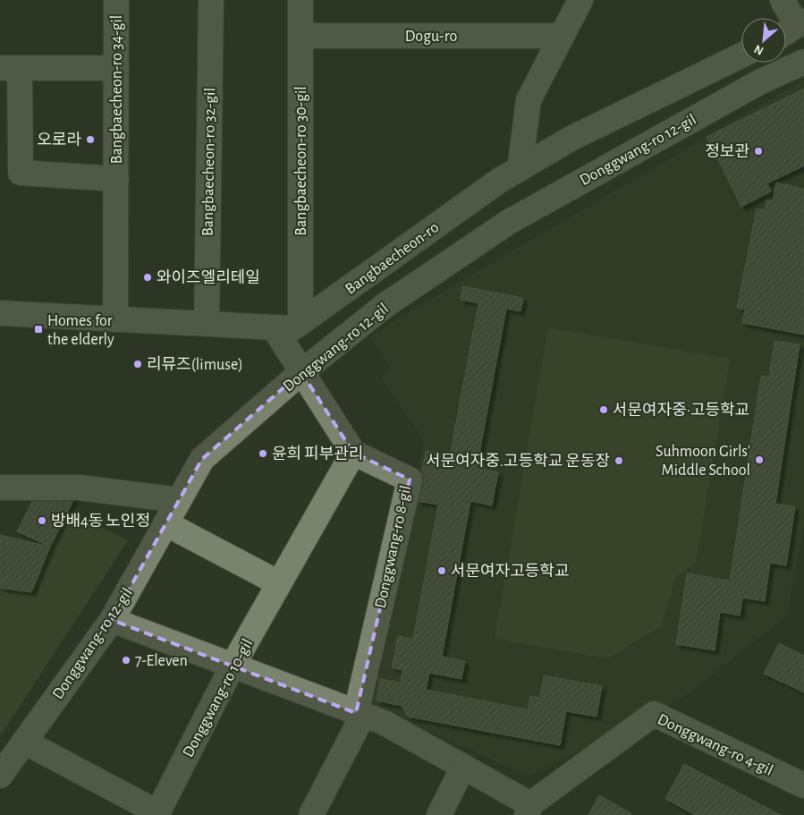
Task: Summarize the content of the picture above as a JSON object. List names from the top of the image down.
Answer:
{
  "streets": {
    "street": [
      "Dogu-ro",
      "Bangbaecheon-ro 34-gil",
      "Donggwang-ro 12-gil",
      "Bangbaecheon-ro 30-gil",
      "Bangbaecheon-ro 32-gil",
      "Bangbaecheon-ro",
      "Donggwang-ro 8-gil",
      "Donggwang-ro 10-gil",
      "Donggwang-ro 4-gil"
    ]
  },
  "crossings": [
    ["Dogu-ro", "Bangbaecheon-ro 30-gil"],
    ["Bangbaecheon-ro 34-gil", "Bangbaecheon-ro"],
    ["Donggwang-ro 12-gil", "Donggwang-ro 10-gil"],
    ["Bangbaecheon-ro 30-gil", "Bangbaecheon-ro"],
    ["Bangbaecheon-ro 32-gil", "Bangbaecheon-ro"],
    ["Donggwang-ro 8-gil", "Donggwang-ro 10-gil"]
  ],
  "places": {
    "other": [
      "오로라",
      "정보관",
      "와이즈엘리테일",
      "리뮤즈(limuse)",
      "서문여자중·고등학교",
      "윤희 피부관리",
      "Suhmoon Girls' Middle School",
      "서문여자중.고등학교 운동장",
      "방배4동 노인정",
      "서문여자고등학교",
      "7-Eleven"
    ],
    "transit": ["Homes for the elderly"]
  },
  "north": "bottom left"
}
